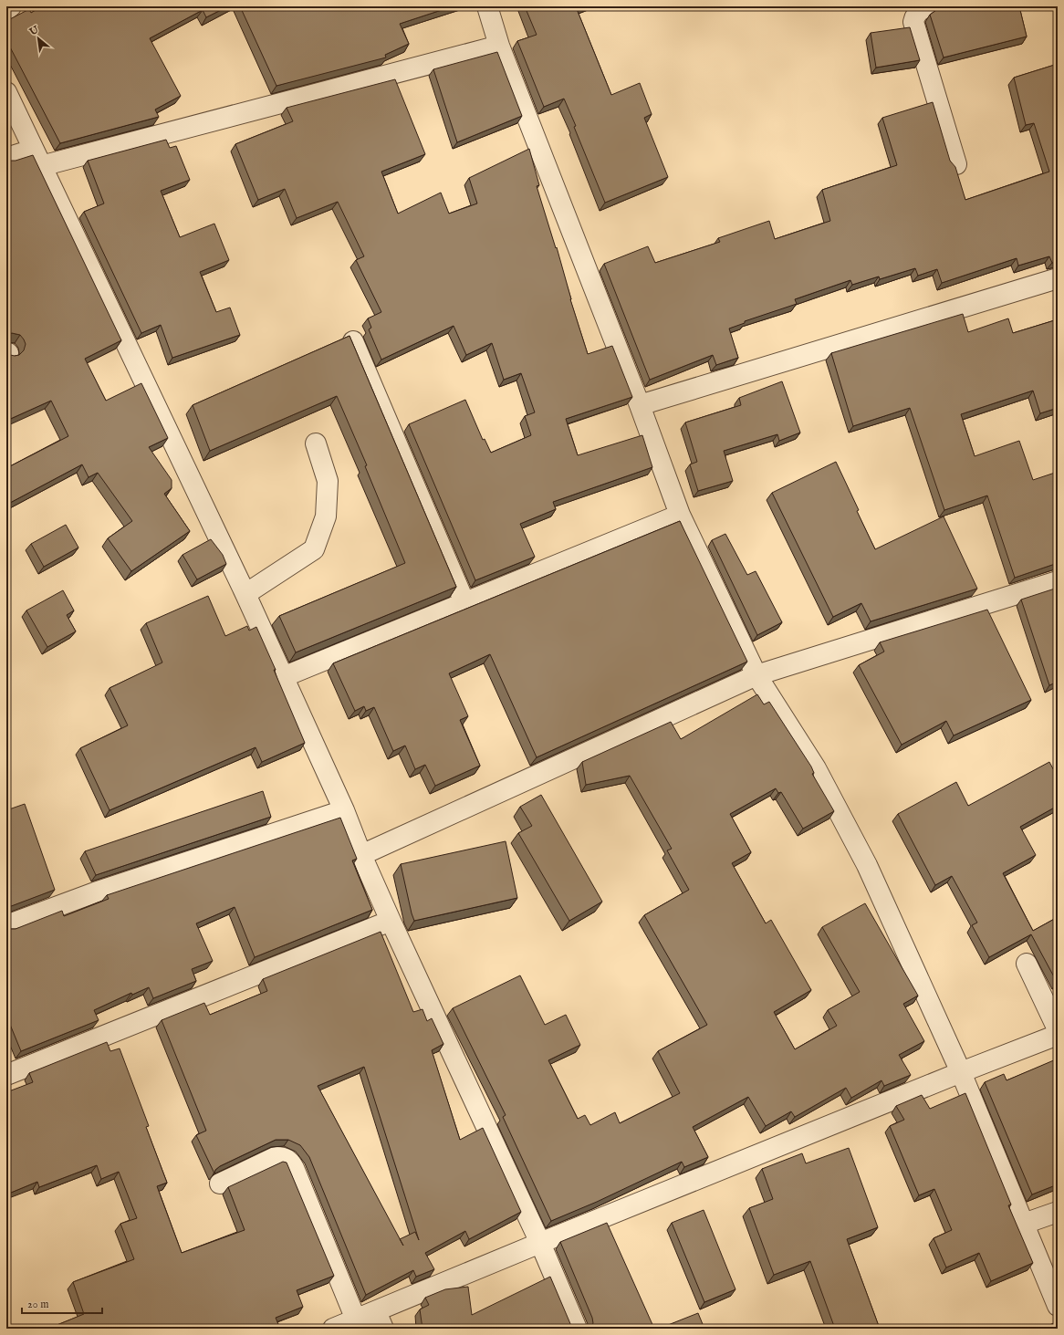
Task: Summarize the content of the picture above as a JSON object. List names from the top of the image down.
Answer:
{
  "scale_bar": "20 m",
  "north": "top left"
}
